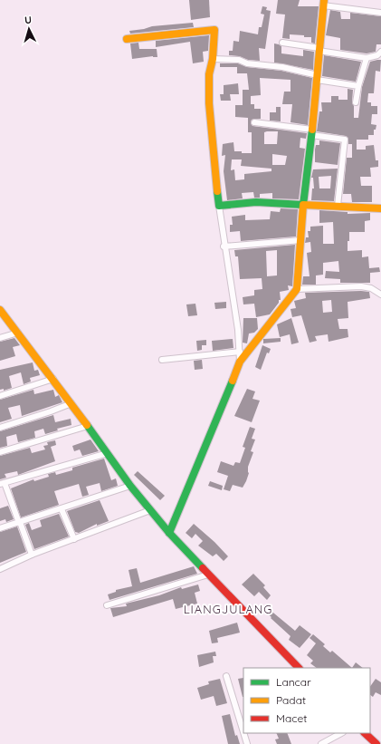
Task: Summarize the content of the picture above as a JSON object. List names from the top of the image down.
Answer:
{
  "districts": ["LIANGJULANG"],
  "legend": ["Lancar", "Padat", "Macet"],
  "north": "top"
}
